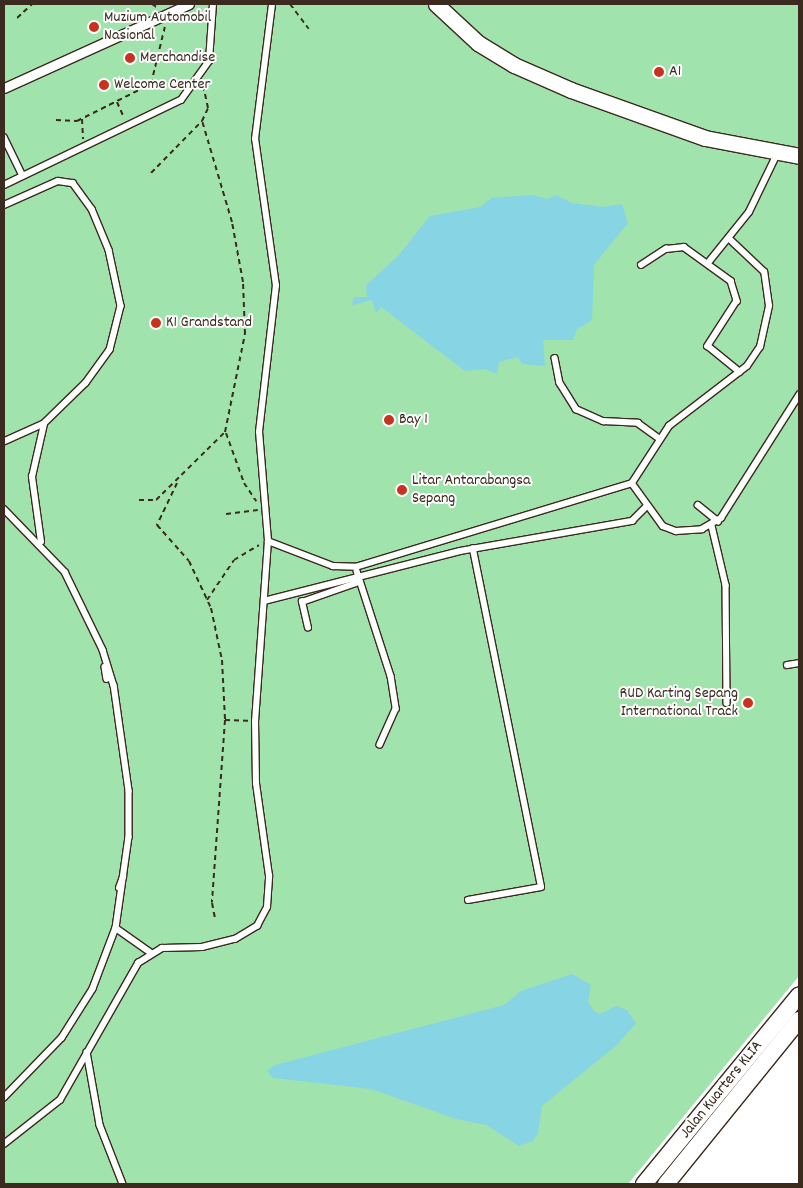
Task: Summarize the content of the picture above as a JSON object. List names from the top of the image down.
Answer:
{
  "streets": {
    "main road": ["Jalan Kuarters KLIA"]
  },
  "places": [
    "Muzium Automobil Nasional",
    "Merchandise",
    "A1",
    "Welcome Center",
    "K1 Grandstand",
    "Bay 1",
    "Litar Antarabangsa Sepang",
    "RUD Karting Sepang International Track"
  ]
}
